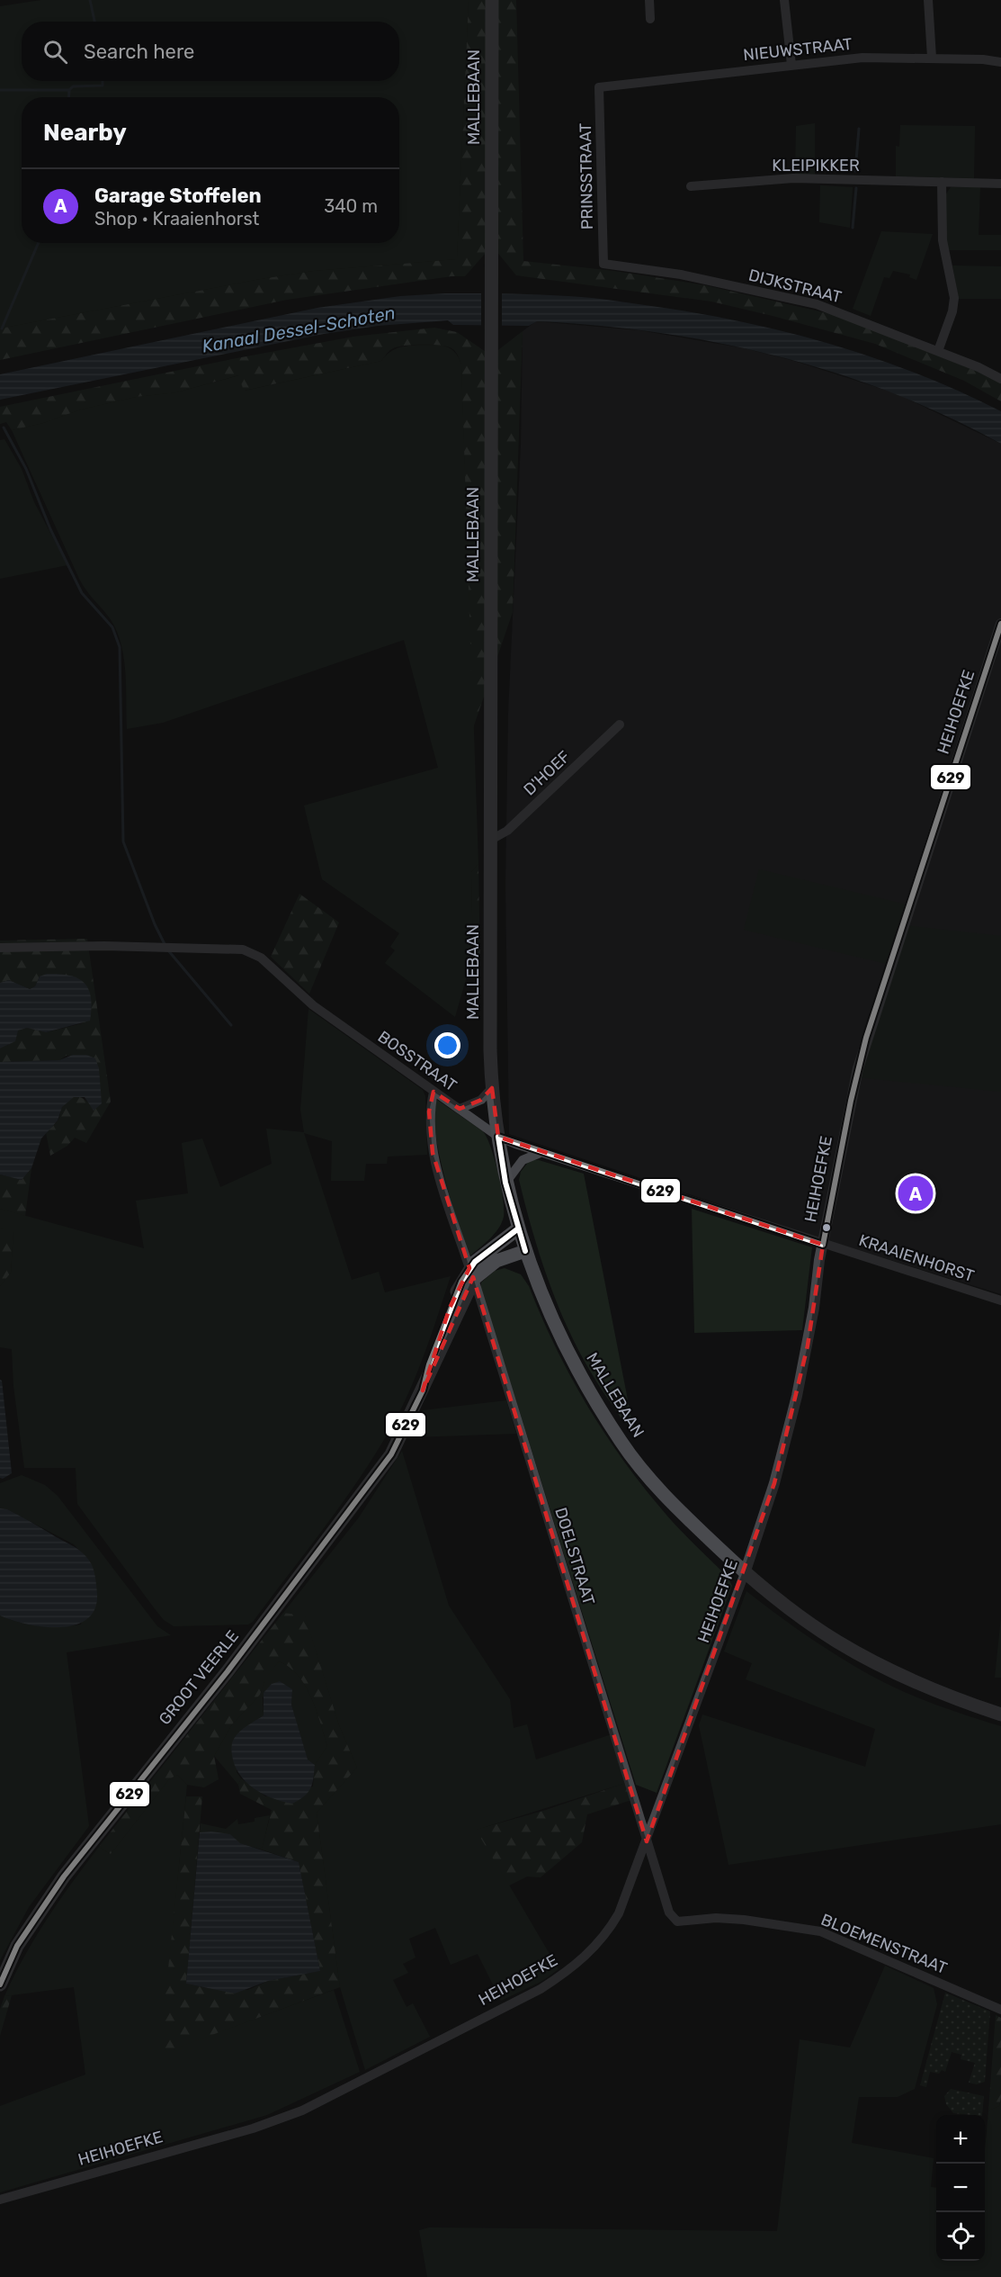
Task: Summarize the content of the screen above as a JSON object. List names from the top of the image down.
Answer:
{
  "streets": {
    "main road": ["MALLEBAAN", "GROOT VEERLE"],
    "street": [
      "NIEUWSTRAAT",
      "KLEIPIKKER",
      "PRINSSTRAAT",
      "DIJKSTRAAT",
      "HEIHOEFKE",
      "D'HOEF",
      "BOSSTRAAT",
      "KRAAIENHORST",
      "DOELSTRAAT",
      "BLOEMENSTRAAT"
    ]
  },
  "crossings": [
    ["NIEUWSTRAAT", "PRINSSTRAAT"],
    ["MALLEBAAN", "HEIHOEFKE"],
    ["MALLEBAAN", "D'HOEF"],
    ["MALLEBAAN", "BOSSTRAAT"],
    ["MALLEBAAN", "GROOT VEERLE"],
    ["PRINSSTRAAT", "DIJKSTRAAT"],
    ["HEIHOEFKE", "BOSSTRAAT"],
    ["HEIHOEFKE", "KRAAIENHORST"],
    ["HEIHOEFKE", "DOELSTRAAT"],
    ["HEIHOEFKE", "BLOEMENSTRAAT"],
    ["BOSSTRAAT", "KRAAIENHORST"],
    ["BOSSTRAAT", "DOELSTRAAT"],
    ["DOELSTRAAT", "GROOT VEERLE"],
    ["DOELSTRAAT", "BLOEMENSTRAAT"]
  ],
  "water": ["Kanaal Dessel-Schoten"],
  "lines": ["transit line 629"],
  "page": {
    "search": "Search here",
    "heading": "Nearby",
    "list": [
      {
        "mark": "A",
        "name": "Garage Stoffelen",
        "note": "Shop · Kraaienhorst",
        "value": "340 m"
      }
    ],
    "pins": "A",
    "map_buttons": ["+", "−"]
  }
}
